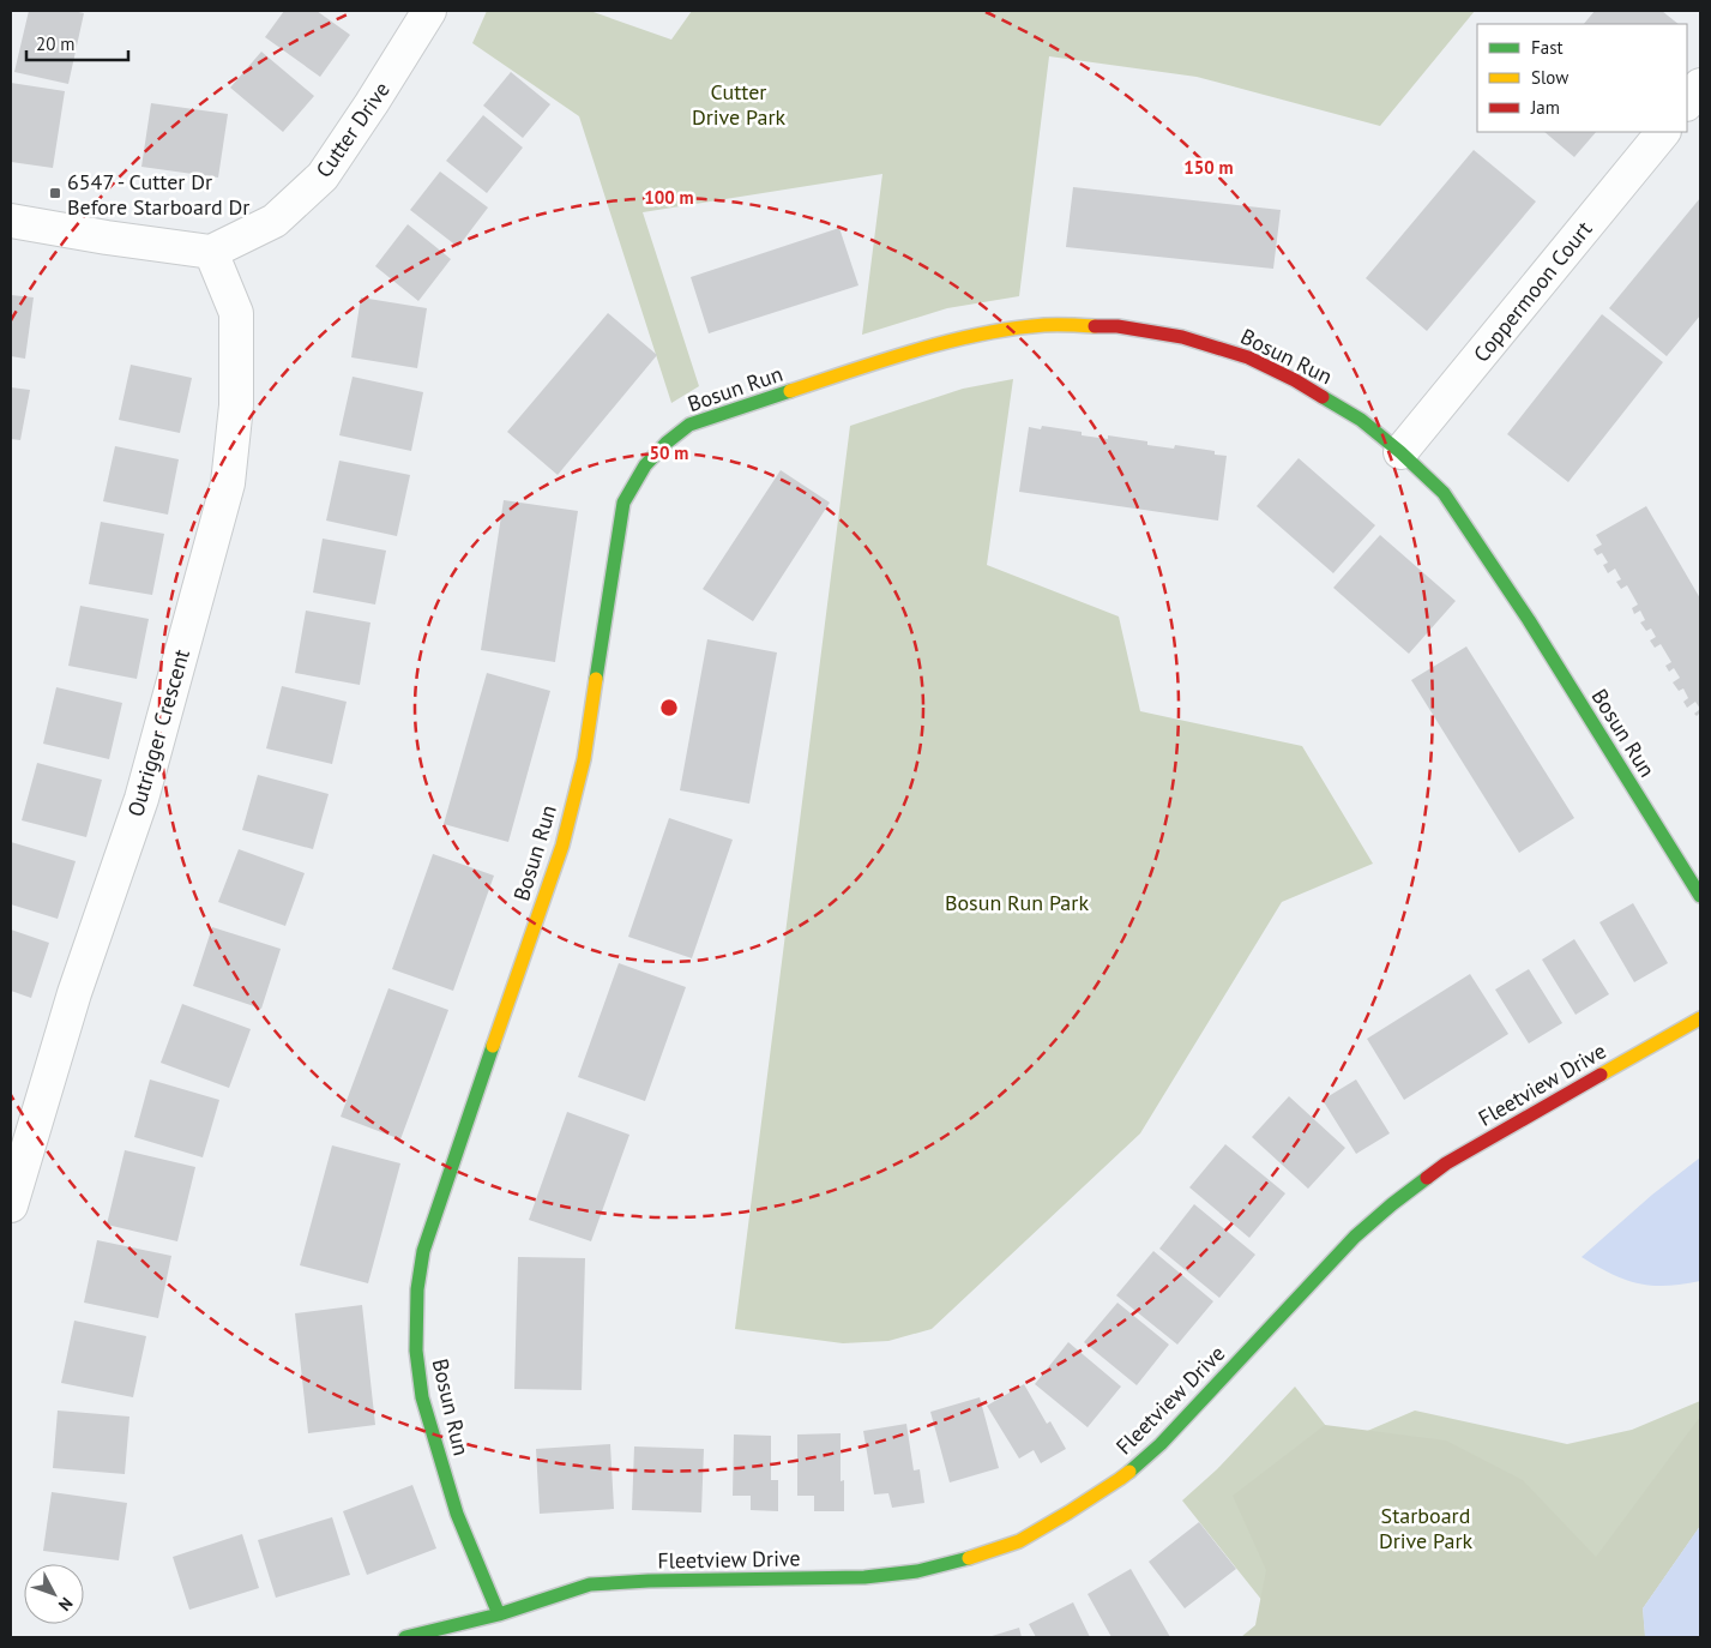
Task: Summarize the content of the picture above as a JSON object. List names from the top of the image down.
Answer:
{
  "streets": {
    "street": [
      "Cutter Drive",
      "Coppermoon Court",
      "Bosun Run",
      "Outrigger Crescent",
      "Fleetview Drive"
    ]
  },
  "crossings": [
    ["Cutter Drive", "Outrigger Crescent"],
    ["Coppermoon Court", "Bosun Run"],
    ["Bosun Run", "Fleetview Drive"]
  ],
  "parks": ["Cutter Drive Park", "Bosun Run Park", "Starboard Drive Park"],
  "places": {
    "transit": ["6547 - Cutter Dr Before Starboard Dr"]
  },
  "legend": ["Fast", "Slow", "Jam"],
  "scale_bar": "20 m",
  "north": "bottom right",
  "rings": ["150 m", "100 m", "50 m"]
}
